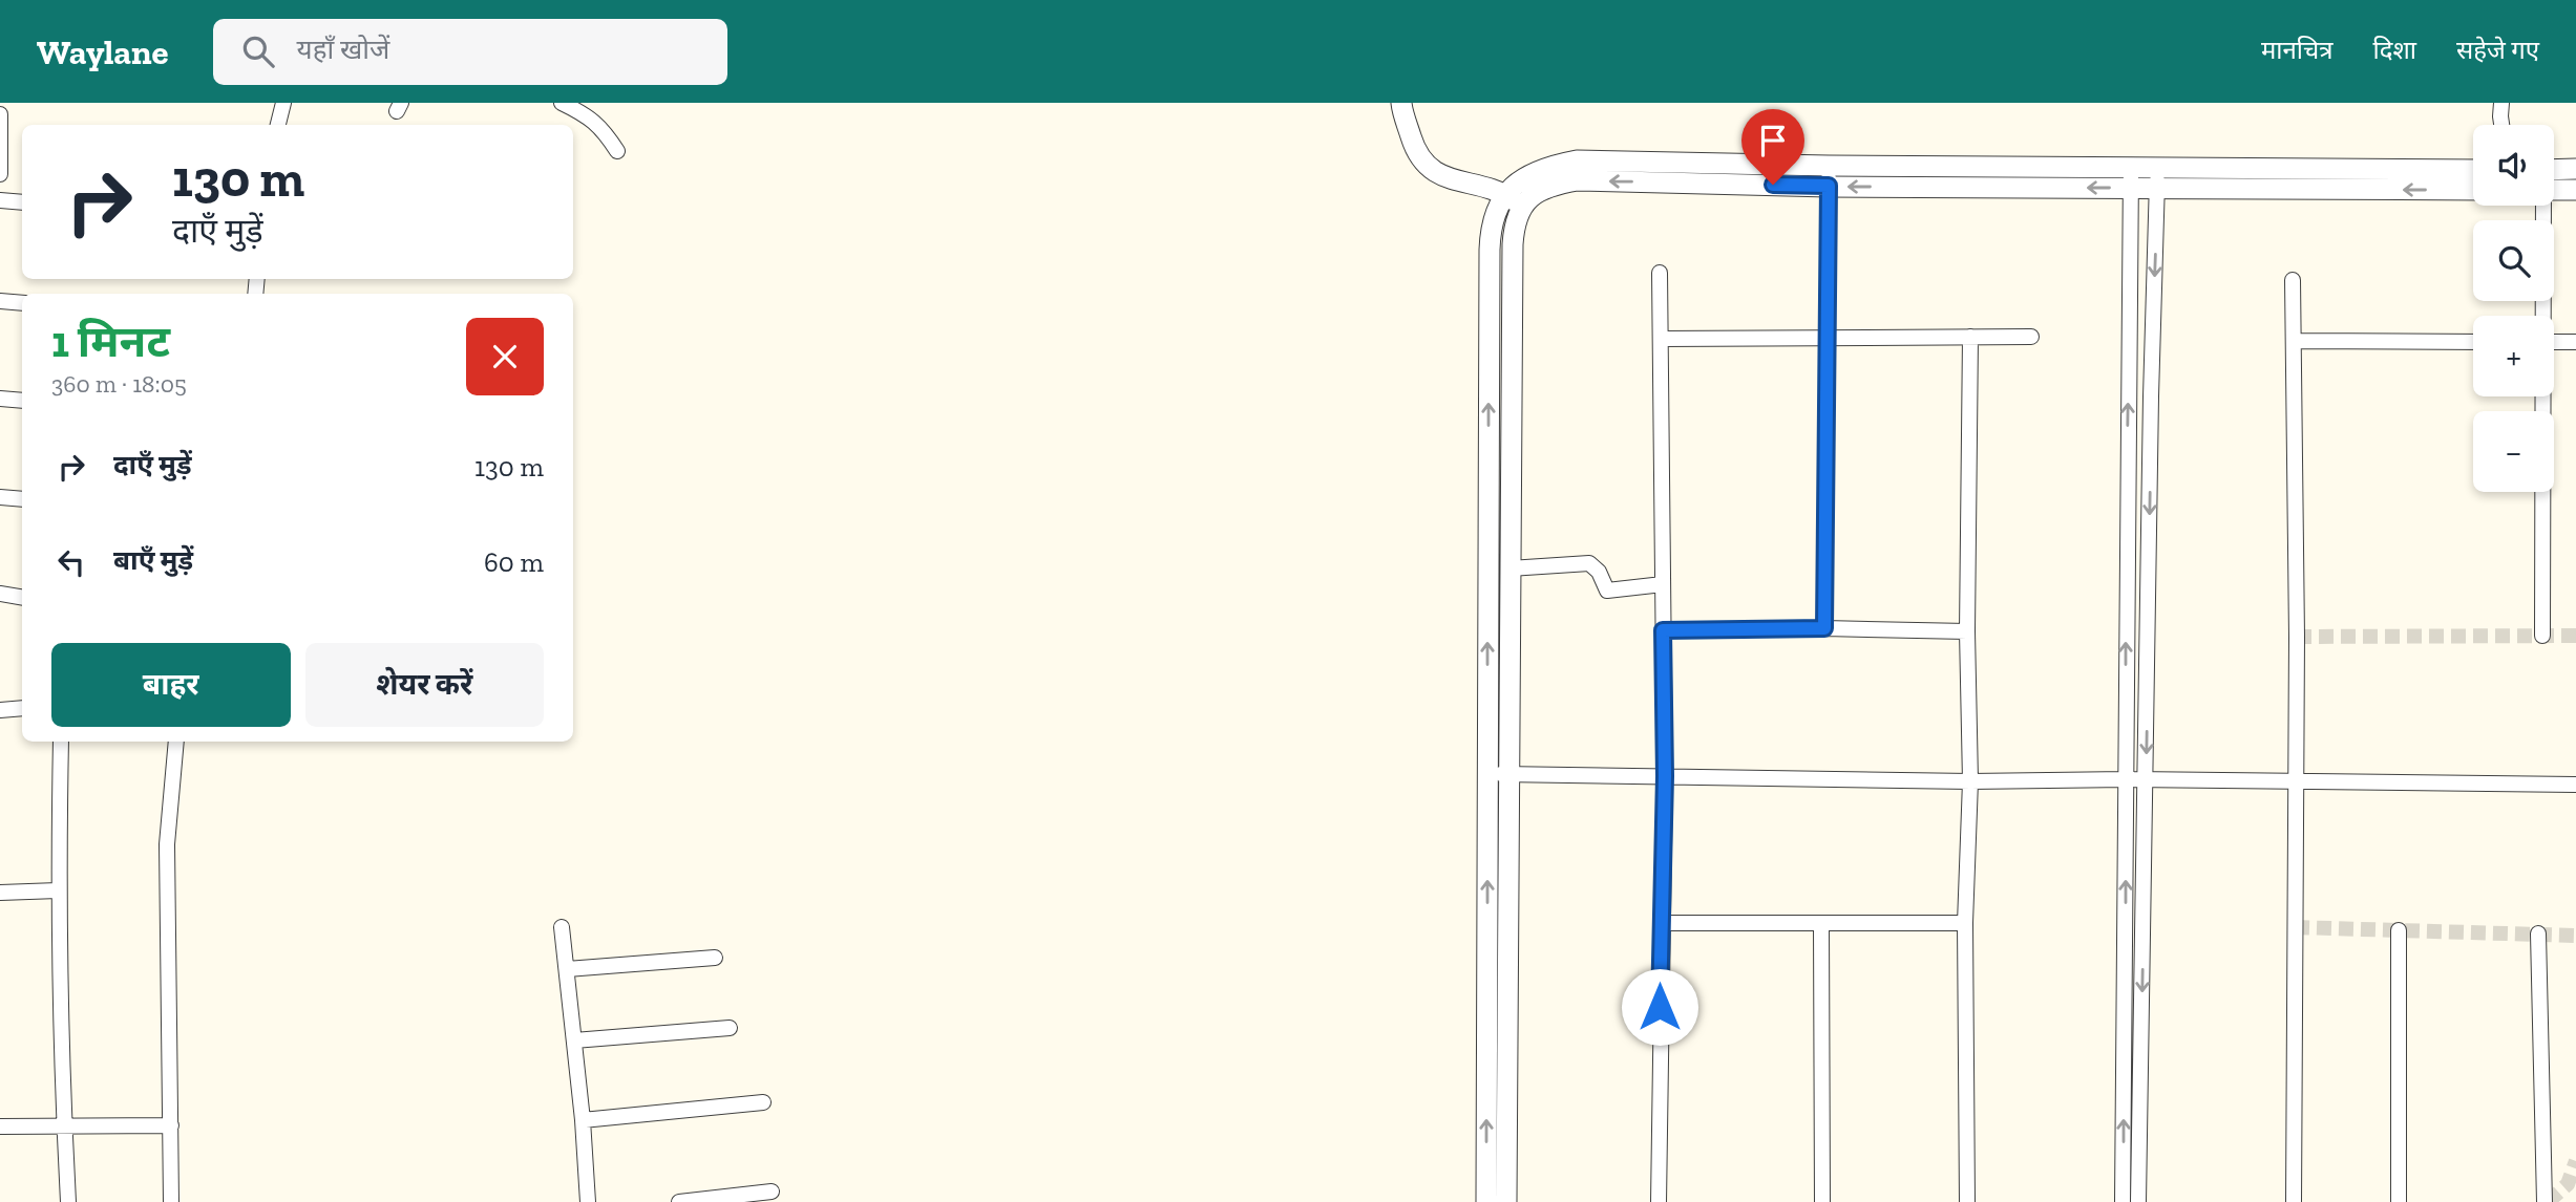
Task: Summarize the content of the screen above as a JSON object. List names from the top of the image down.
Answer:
{
  "page": {
    "header": "Waylane",
    "search": "यहाँ खोजें",
    "nav": ["मानचित्र", "दिशा", "सहेजे गए"],
    "map_buttons": ["+", "−"],
    "turn": ["130 m", "दाएँ मुड़ें"],
    "heading": ["1 मिनट", "360 m · 18:05"],
    "list": [
      {
        "name": "दाएँ मुड़ें",
        "value": "130 m"
      },
      {
        "name": "बाएँ मुड़ें",
        "value": "60 m"
      }
    ],
    "buttons": ["बाहर", "शेयर करें"]
  }
}
